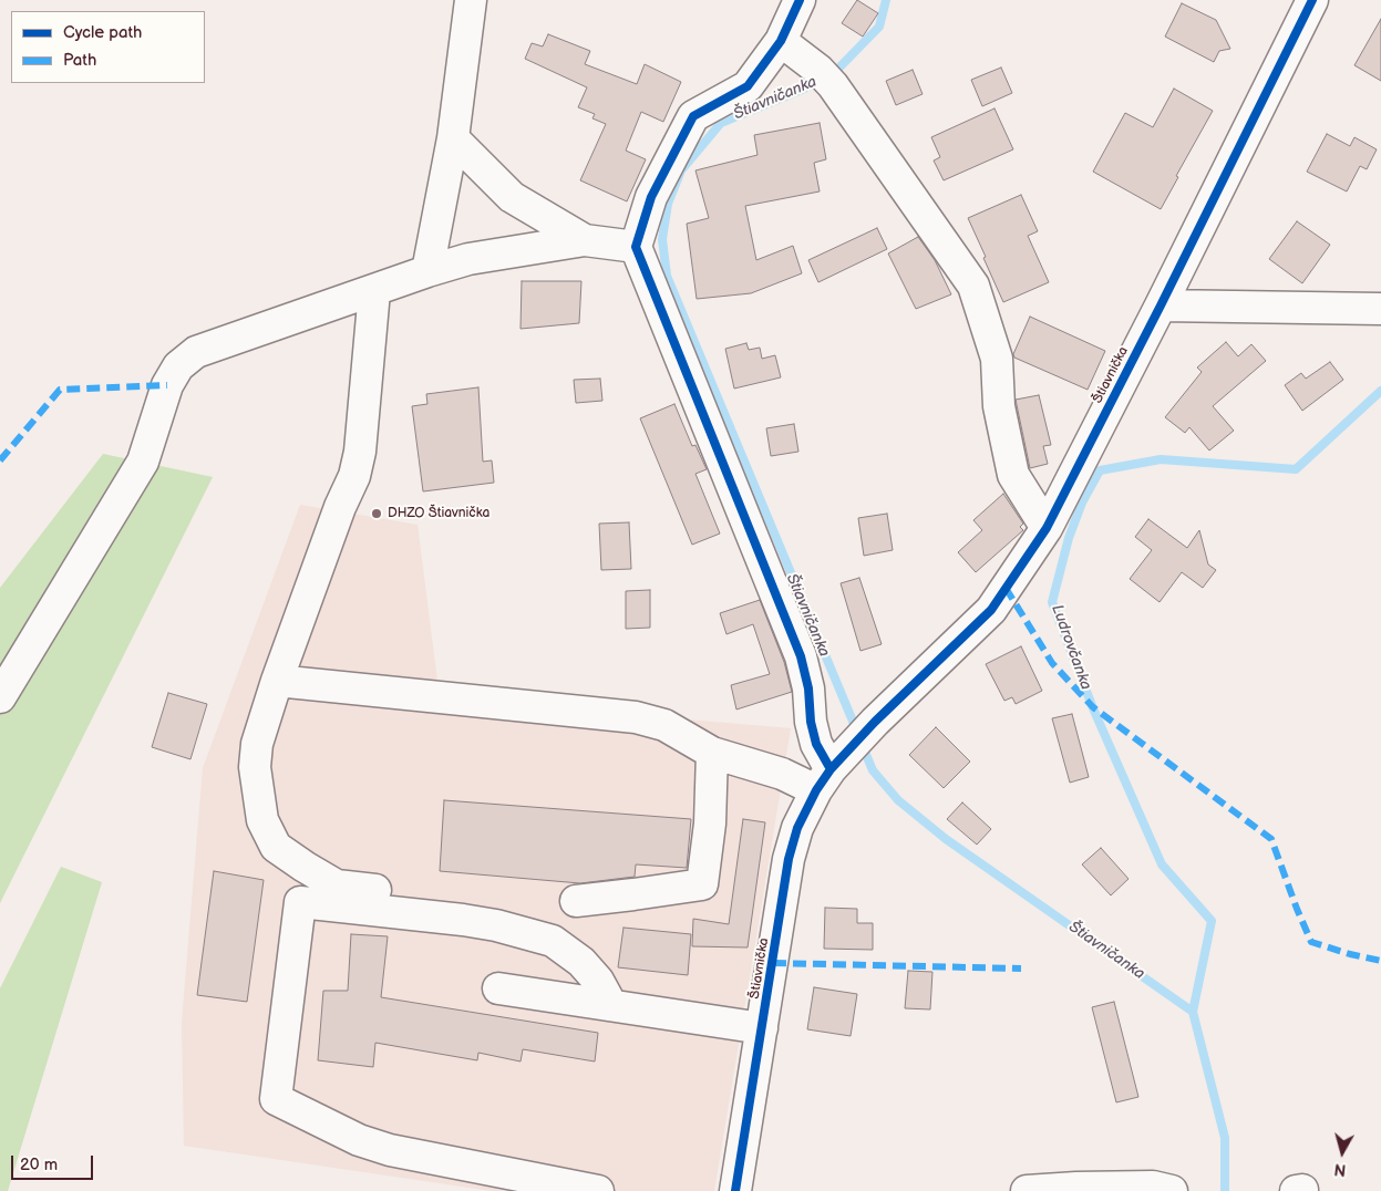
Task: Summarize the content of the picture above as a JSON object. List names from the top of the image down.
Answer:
{
  "streets": {
    "street": ["Štiavnička"]
  },
  "water": ["Štiavničanka", "Ludrovčanka"],
  "places": ["DHZO Štiavnička"],
  "legend": ["Cycle path", "Path"],
  "scale_bar": "20 m",
  "north": "bottom"
}
